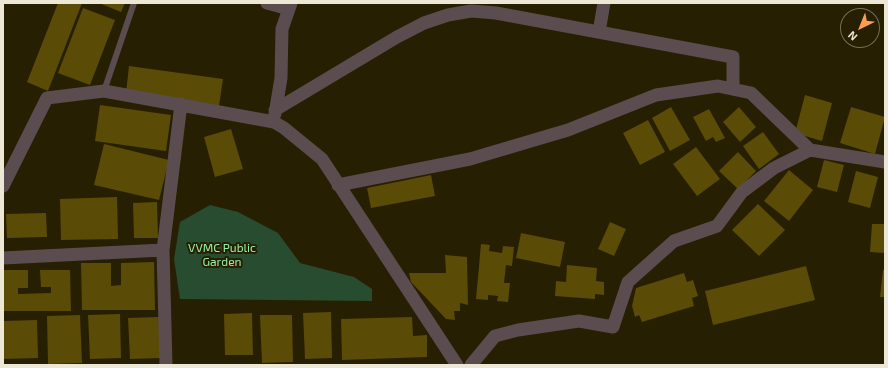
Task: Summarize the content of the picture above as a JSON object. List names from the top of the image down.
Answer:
{
  "parks": ["VVMC Public Garden"],
  "north": "bottom left"
}
